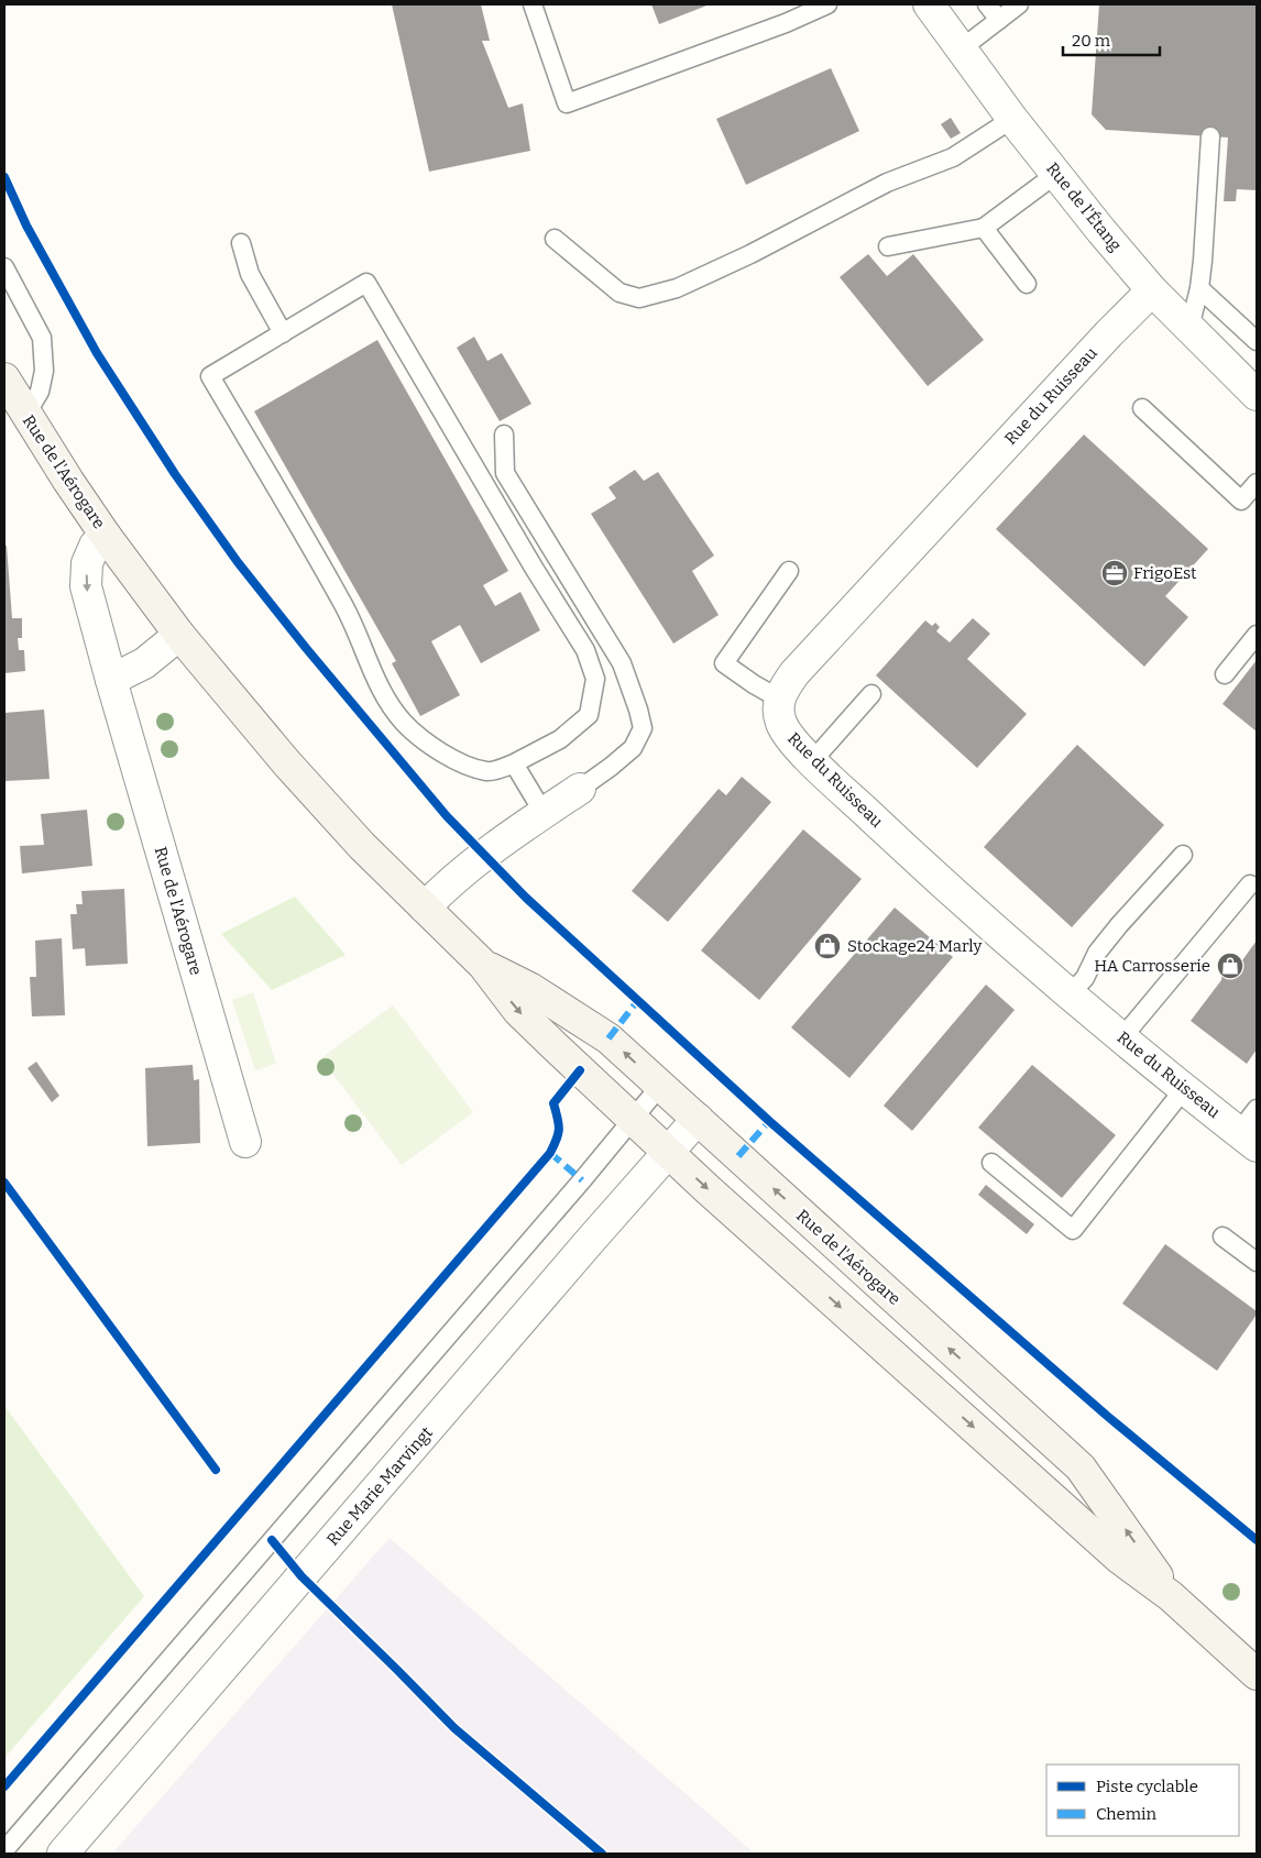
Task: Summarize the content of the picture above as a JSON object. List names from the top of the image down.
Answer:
{
  "streets": {
    "main road": ["Rue de l'Aérogare"],
    "street": ["Rue de l'Étang", "Rue du Ruisseau", "Rue Marie Marvingt"]
  },
  "crossings": [
    ["Rue de l'Étang", "Rue du Ruisseau"],
    ["Rue de l'Aérogare", "Rue Marie Marvingt"]
  ],
  "places": {
    "office": ["FrigoEst"],
    "shop": ["Stockage24 Marly", "HA Carrosserie"]
  },
  "legend": ["Piste cyclable", "Chemin"],
  "scale_bar": "20 m"
}
